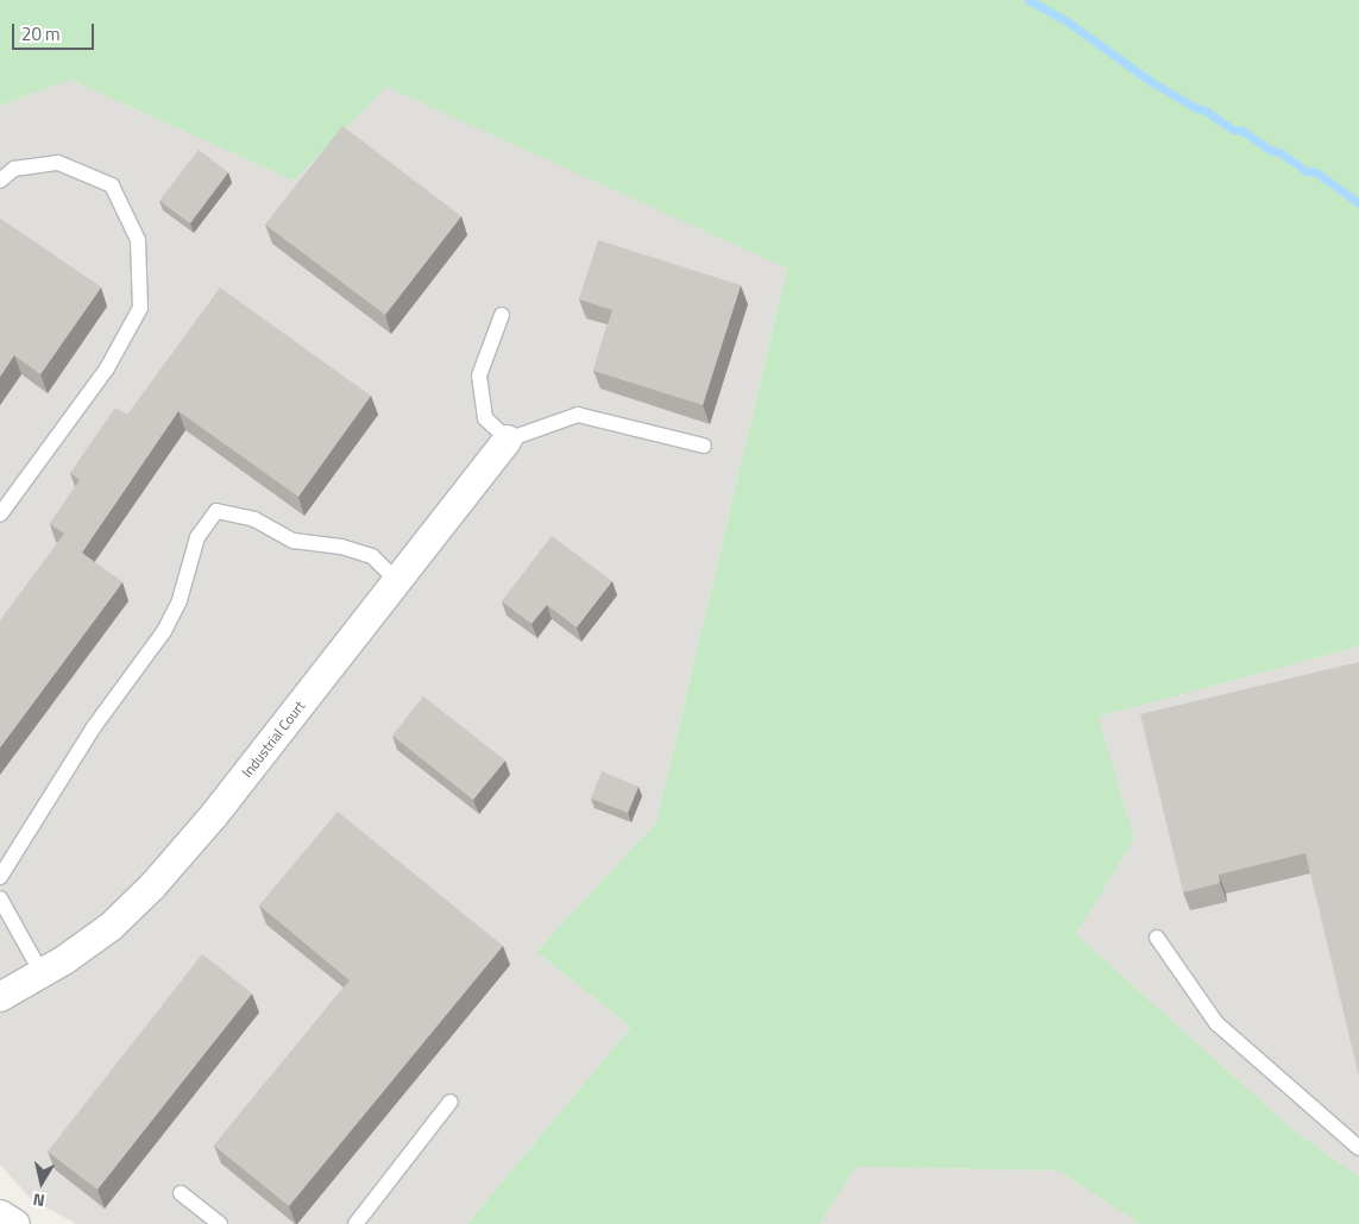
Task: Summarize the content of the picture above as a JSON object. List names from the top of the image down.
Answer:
{
  "streets": {
    "street": ["Industrial Court"]
  },
  "scale_bar": "20 m",
  "north": "bottom"
}
